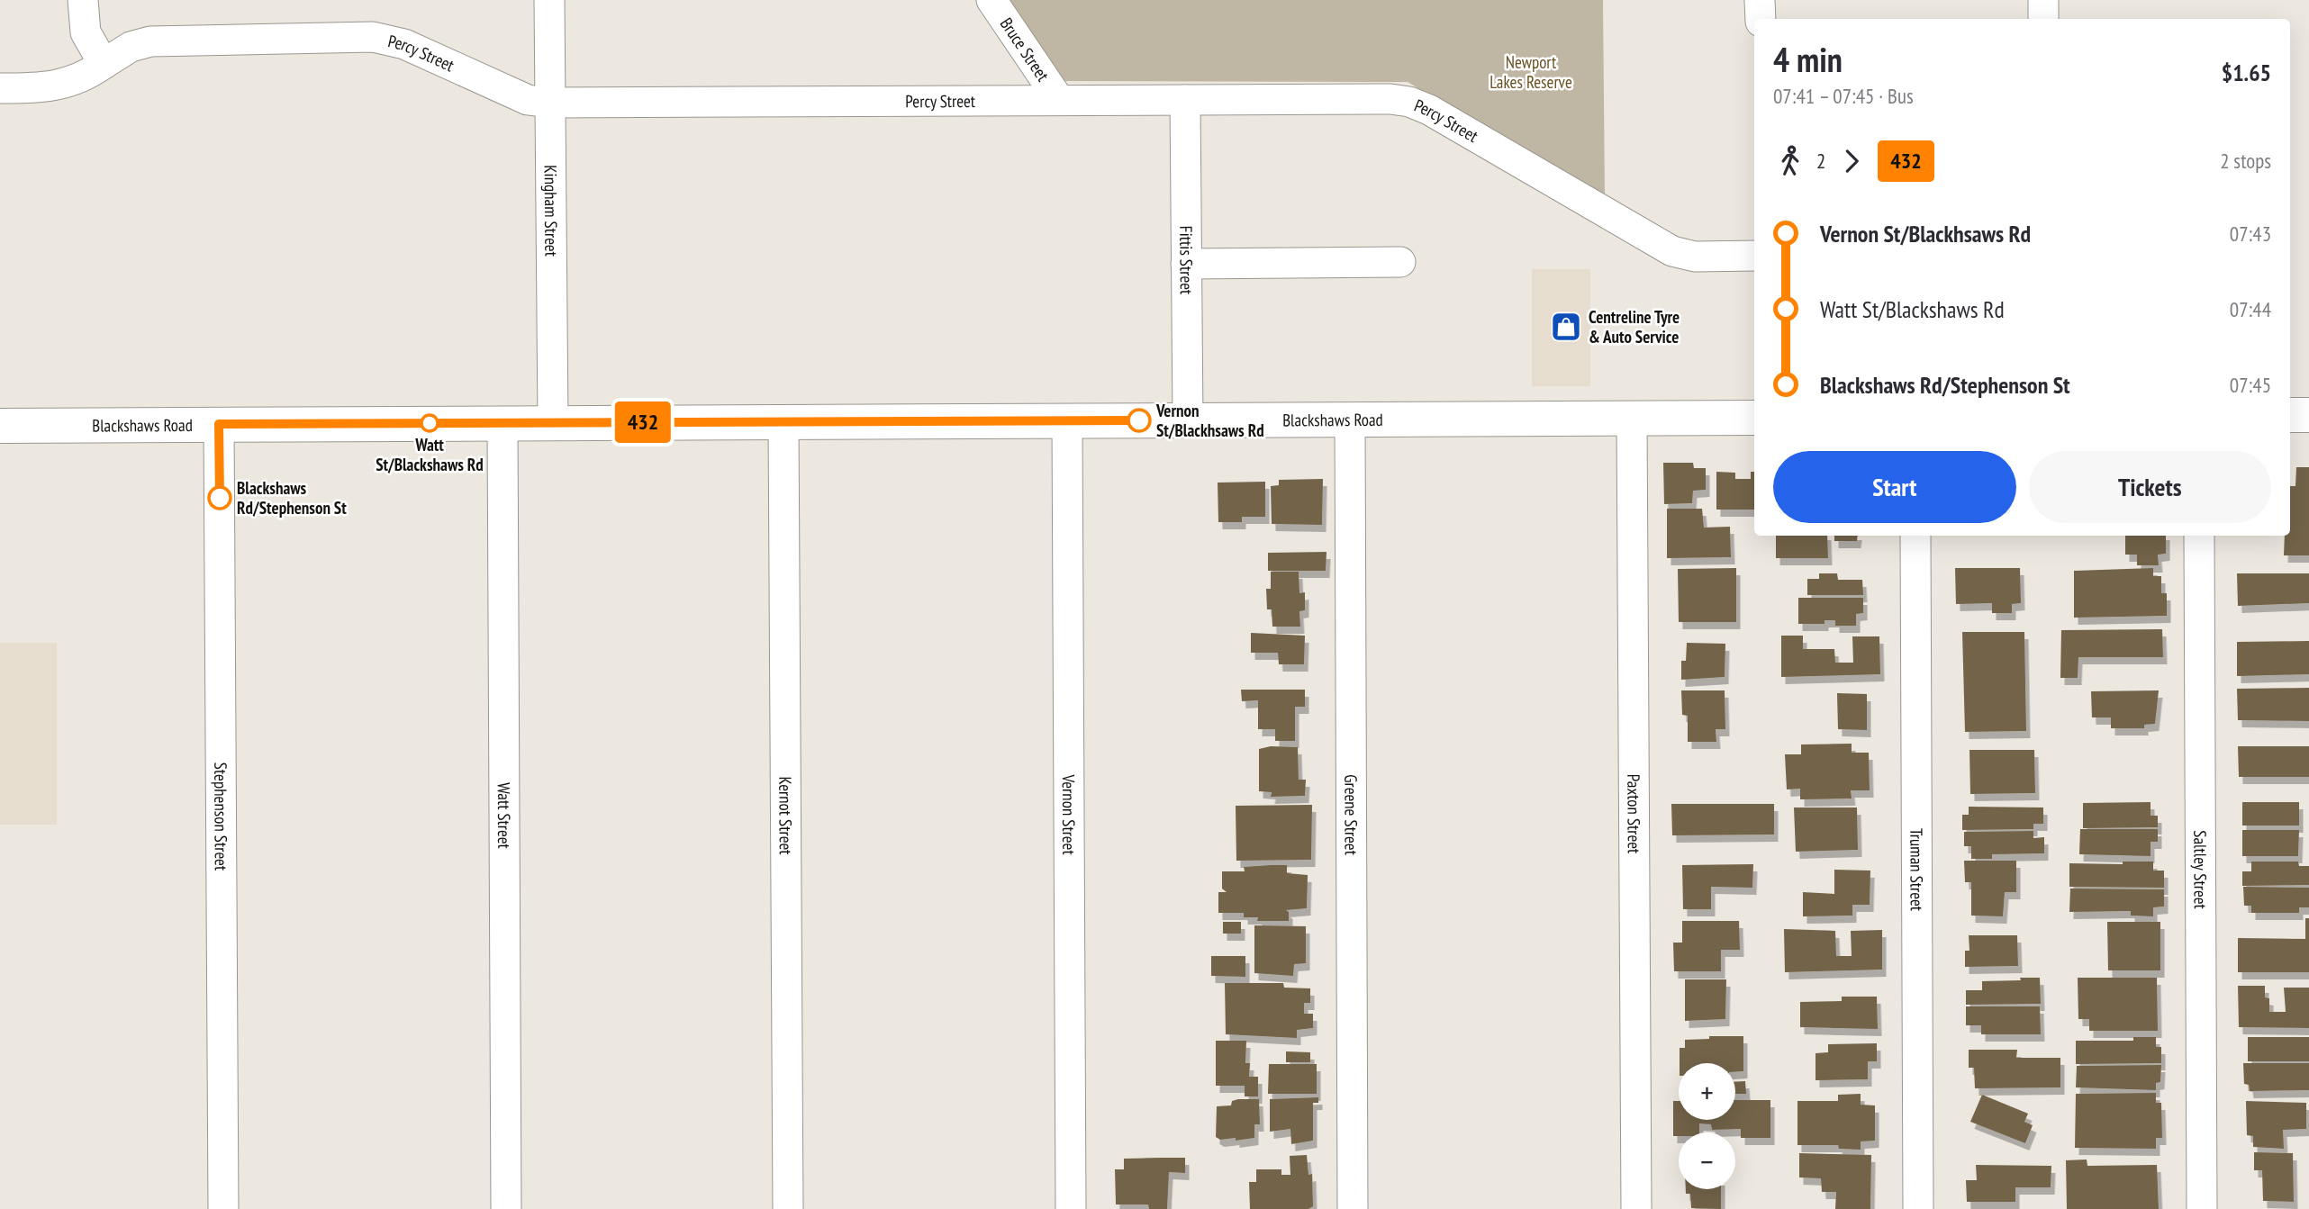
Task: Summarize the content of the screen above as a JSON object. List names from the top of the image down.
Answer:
{
  "streets": {
    "main road": ["Blackshaws Road"],
    "street": [
      "Bruce Street",
      "Percy Street",
      "Kingham Street",
      "Fittis Street",
      "Greene Street",
      "Paxton Street",
      "Vernon Street",
      "Kernot Street",
      "Stephenson Street",
      "Watt Street",
      "Truman Street",
      "Saltley Street"
    ]
  },
  "crossings": [
    ["Bruce Street", "Percy Street"],
    ["Percy Street", "Kingham Street"],
    ["Percy Street", "Fittis Street"],
    ["Kingham Street", "Blackshaws Road"],
    ["Fittis Street", "Blackshaws Road"],
    ["Blackshaws Road", "Greene Street"],
    ["Blackshaws Road", "Paxton Street"],
    ["Blackshaws Road", "Vernon Street"],
    ["Blackshaws Road", "Kernot Street"],
    ["Blackshaws Road", "Stephenson Street"],
    ["Blackshaws Road", "Watt Street"]
  ],
  "parks": ["Newport Lakes Reserve"],
  "places": {
    "shop": ["Centreline Tyre & Auto Service"],
    "other": ["Vernon St/Blackhsaws Rd", "Watt St/Blackshaws Rd", "Blackshaws Rd/Stephenson St"]
  },
  "lines": ["bus line 432"],
  "page": {
    "on_map": "432",
    "heading": ["4 min", "07:41 – 07:45 · Bus", "$1.65"],
    "legs": ["2", "432", "2 stops"],
    "list": [
      {
        "name": "Vernon St/Blackhsaws Rd",
        "value": "07:43"
      },
      {
        "name": "Watt St/Blackshaws Rd",
        "value": "07:44"
      },
      {
        "name": "Blackshaws Rd/Stephenson St",
        "value": "07:45"
      }
    ],
    "buttons": ["Start", "Tickets"],
    "map_buttons": ["+", "−"]
  }
}
